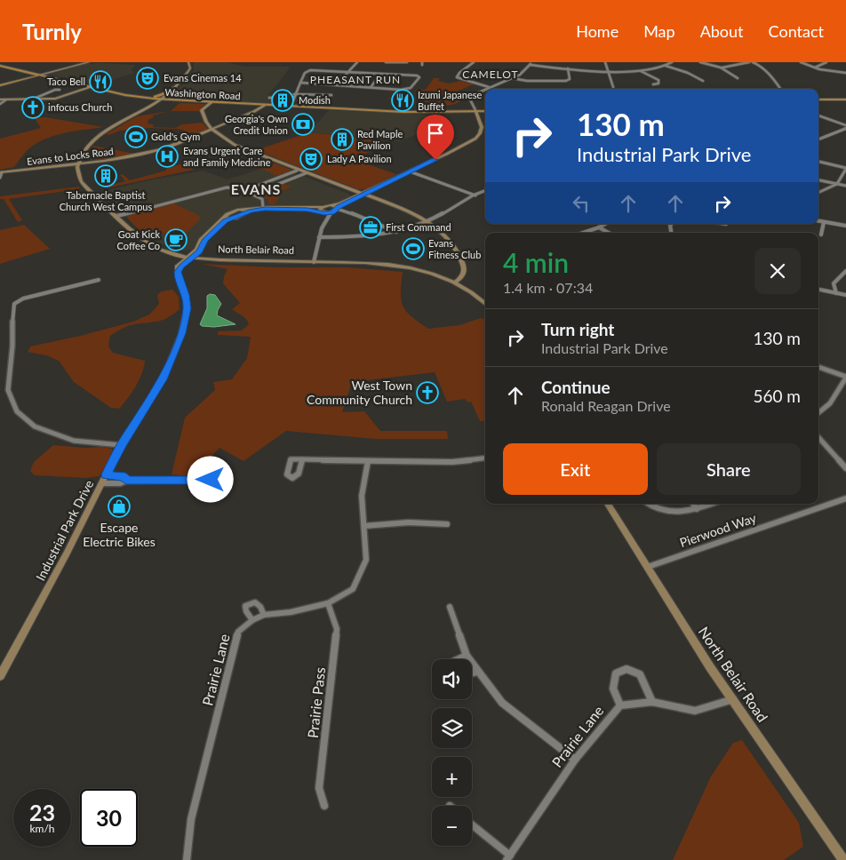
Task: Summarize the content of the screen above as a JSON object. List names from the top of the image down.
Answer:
{
  "streets": {
    "main road": ["Washington Road"],
    "street": [
      "Evans to Locks Road",
      "North Belair Road",
      "Industrial Park Drive",
      "Pierwood Way",
      "Prairie Lane",
      "Prairie Pass"
    ]
  },
  "crossings": [
    ["Washington Road", "Evans to Locks Road"],
    ["Evans to Locks Road", "North Belair Road"],
    ["North Belair Road", "Industrial Park Drive"],
    ["North Belair Road", "Pierwood Way"],
    ["North Belair Road", "Prairie Lane"],
    ["Prairie Lane", "Prairie Pass"]
  ],
  "districts": ["CAMELOT", "PHEASANT RUN", "EVANS"],
  "places": {
    "theatre": ["Evans Cinemas 14", "Lady A Pavilion"],
    "restaurant": ["Taco Bell", "Izumi Japanese Buffet"],
    "building": ["Modish", "Red Maple Pavilion", "Tabernacle Baptist Church West Campus"],
    "church": ["infocus Church", "West Town Community Church"],
    "bank": ["Georgia's Own Credit Union"],
    "sports": ["Gold's Gym", "Evans Fitness Club"],
    "hospital": ["Evans Urgent Care and Family Medicine"],
    "office": ["First Command"],
    "cafe": ["Goat Kick Coffee Co"],
    "shop": ["Escape Electric Bikes"]
  },
  "page": {
    "header": "Turnly",
    "nav": [
      "Home",
      "Map",
      "About",
      "Contact"
    ],
    "turn": ["130 m", "Industrial Park Drive"],
    "heading": ["4 min", "1.4 km · 07:34"],
    "list": [
      {
        "name": "Turn right",
        "note": "Industrial Park Drive",
        "value": "130 m"
      },
      {
        "name": "Continue",
        "note": "Ronald Reagan Drive",
        "value": "560 m"
      }
    ],
    "buttons": ["Exit", "Share"],
    "map_buttons": ["+", "−"],
    "speed": "23 km/h",
    "limit": "30"
  }
}
